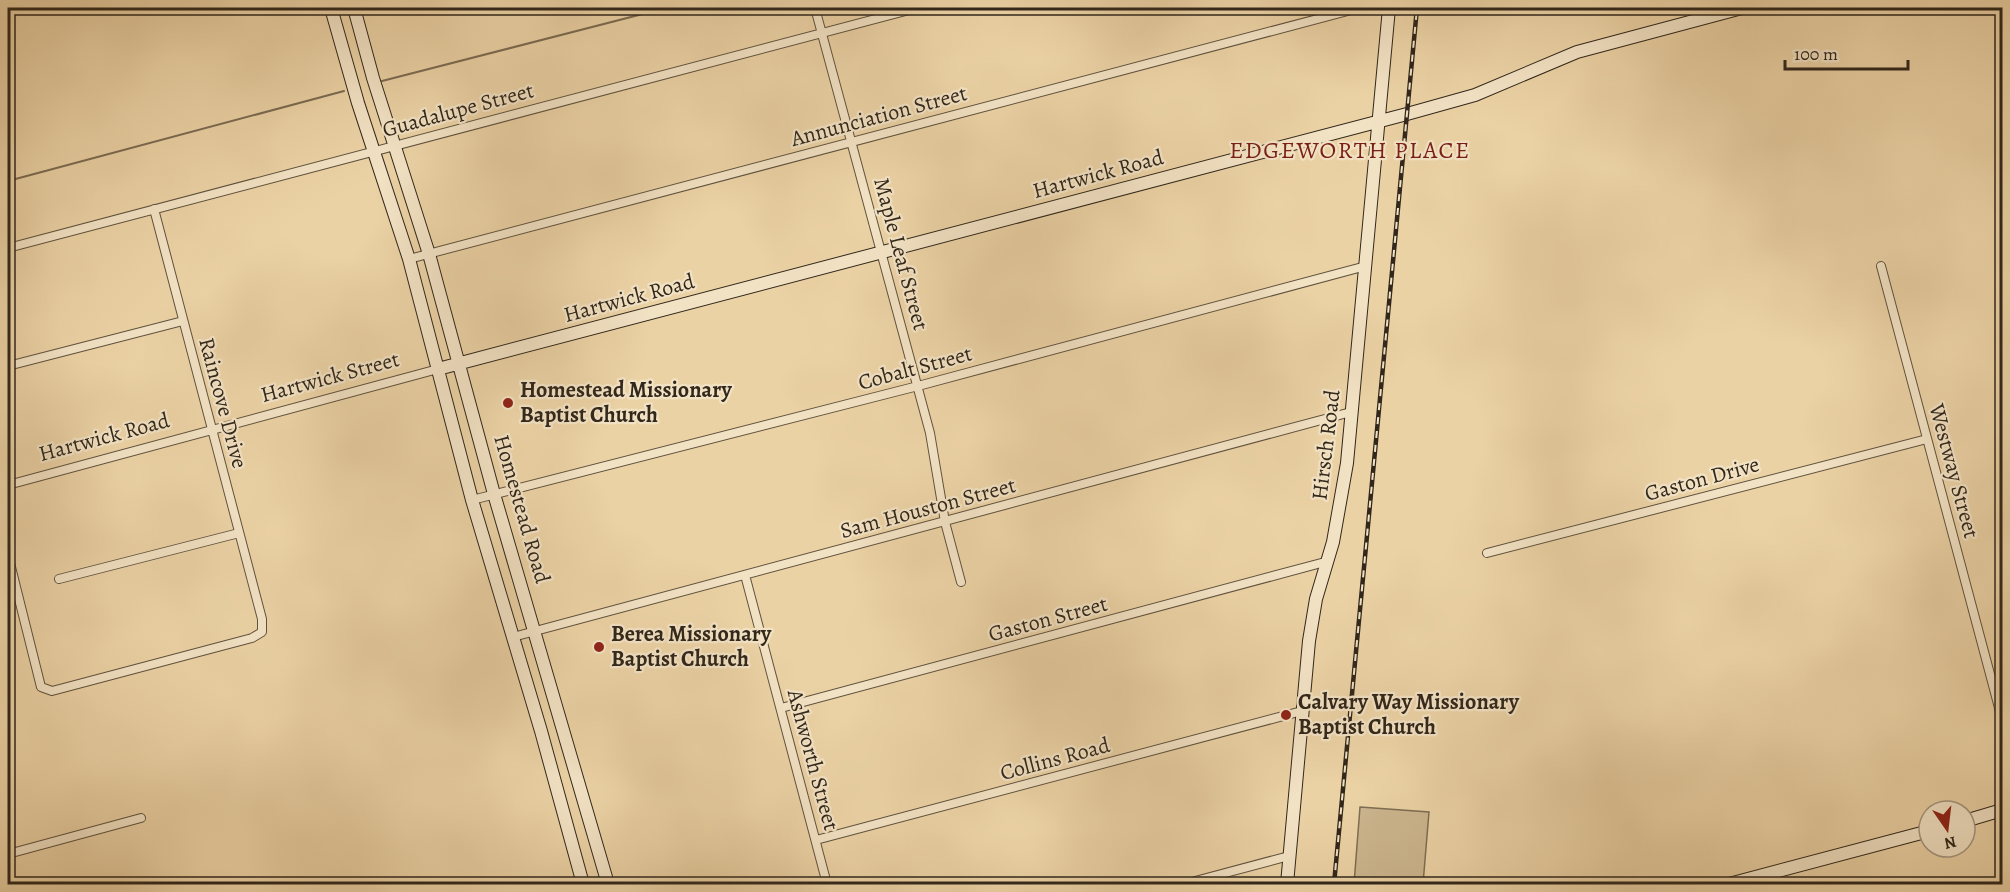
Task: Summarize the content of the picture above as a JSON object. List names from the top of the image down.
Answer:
{
  "streets": {
    "main road": [
      "Hartwick Road",
      "Hartwick Street",
      "Hirsch Road",
      "Homestead Road"
    ],
    "street": [
      "Guadalupe Street",
      "Annunciation Street",
      "Maple Leaf Street",
      "Cobalt Street",
      "Raincove Drive",
      "Westway Street",
      "Gaston Drive",
      "Sam Houston Street",
      "Gaston Street",
      "Collins Road",
      "Ashworth Street"
    ]
  },
  "crossings": [
    ["Guadalupe Street", "Maple Leaf Street"],
    ["Guadalupe Street", "Raincove Drive"],
    ["Guadalupe Street", "Homestead Road"],
    ["Annunciation Street", "Maple Leaf Street"],
    ["Annunciation Street", "Homestead Road"],
    ["Hartwick Road", "Maple Leaf Street"],
    ["Hartwick Road", "Hartwick Street"],
    ["Hartwick Road", "Raincove Drive"],
    ["Hartwick Road", "Hirsch Road"],
    ["Hartwick Road", "Homestead Road"],
    ["Maple Leaf Street", "Cobalt Street"],
    ["Maple Leaf Street", "Sam Houston Street"],
    ["Cobalt Street", "Hirsch Road"],
    ["Cobalt Street", "Homestead Road"],
    ["Hartwick Street", "Raincove Drive"],
    ["Hartwick Street", "Homestead Road"],
    ["Hirsch Road", "Sam Houston Street"],
    ["Hirsch Road", "Gaston Street"],
    ["Hirsch Road", "Collins Road"],
    ["Westway Street", "Gaston Drive"],
    ["Sam Houston Street", "Homestead Road"],
    ["Sam Houston Street", "Ashworth Street"],
    ["Gaston Street", "Ashworth Street"],
    ["Collins Road", "Ashworth Street"]
  ],
  "districts": ["EDGEWORTH PLACE"],
  "places": ["Homestead Missionary Baptist Church", "Berea Missionary Baptist Church", "Calvary Way Missionary Baptist Church"],
  "scale_bar": "100 m",
  "north": "bottom"
}
